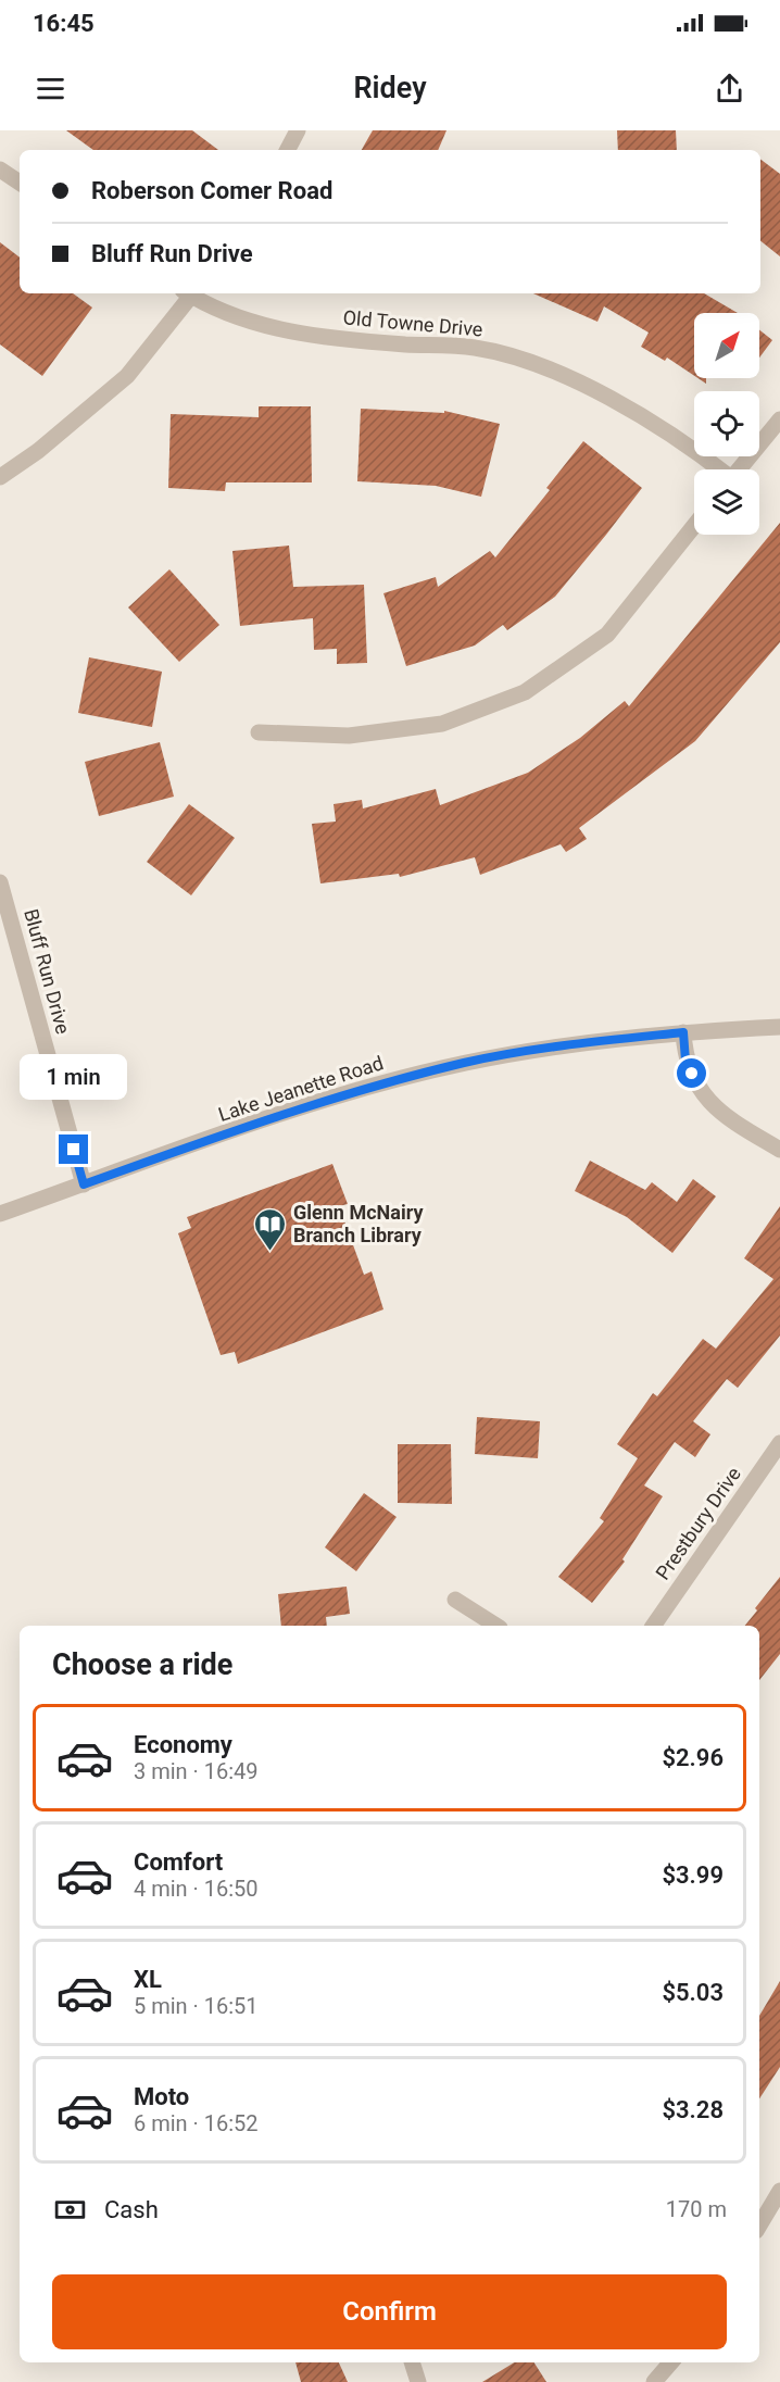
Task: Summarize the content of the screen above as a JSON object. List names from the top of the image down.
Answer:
{
  "streets": {
    "street": [
      "Old Towne Drive",
      "Bluff Run Drive",
      "Lake Jeanette Road",
      "Prestbury Drive"
    ]
  },
  "crossings": [
    ["Bluff Run Drive", "Lake Jeanette Road"]
  ],
  "places": {
    "library": ["Glenn McNairy Branch Library"]
  },
  "north": "top right",
  "page": {
    "status": "16:45",
    "header": "Ridey",
    "banner": ["Roberson Comer Road", "Bluff Run Drive"],
    "bubble": "1 min",
    "heading": "Choose a ride",
    "list": [
      {
        "name": "Economy",
        "note": "3 min · 16:49",
        "value": "$2.96"
      },
      {
        "name": "Comfort",
        "note": "4 min · 16:50",
        "value": "$3.99"
      },
      {
        "name": "XL",
        "note": "5 min · 16:51",
        "value": "$5.03"
      },
      {
        "name": "Moto",
        "note": "6 min · 16:52",
        "value": "$3.28"
      }
    ],
    "pay": ["Cash", "170 m"],
    "buttons": "Confirm"
  }
}
